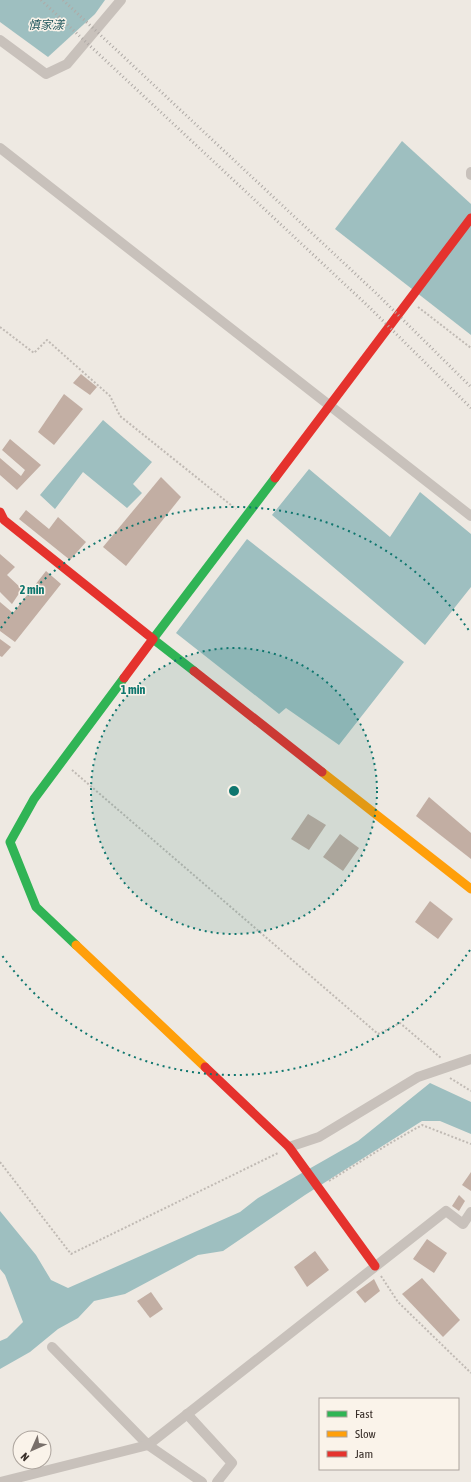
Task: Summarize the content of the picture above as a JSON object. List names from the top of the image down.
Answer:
{
  "water": ["慎家漾"],
  "legend": ["Fast", "Slow", "Jam"],
  "north": "bottom left",
  "rings": ["2 min", "1 min"]
}
